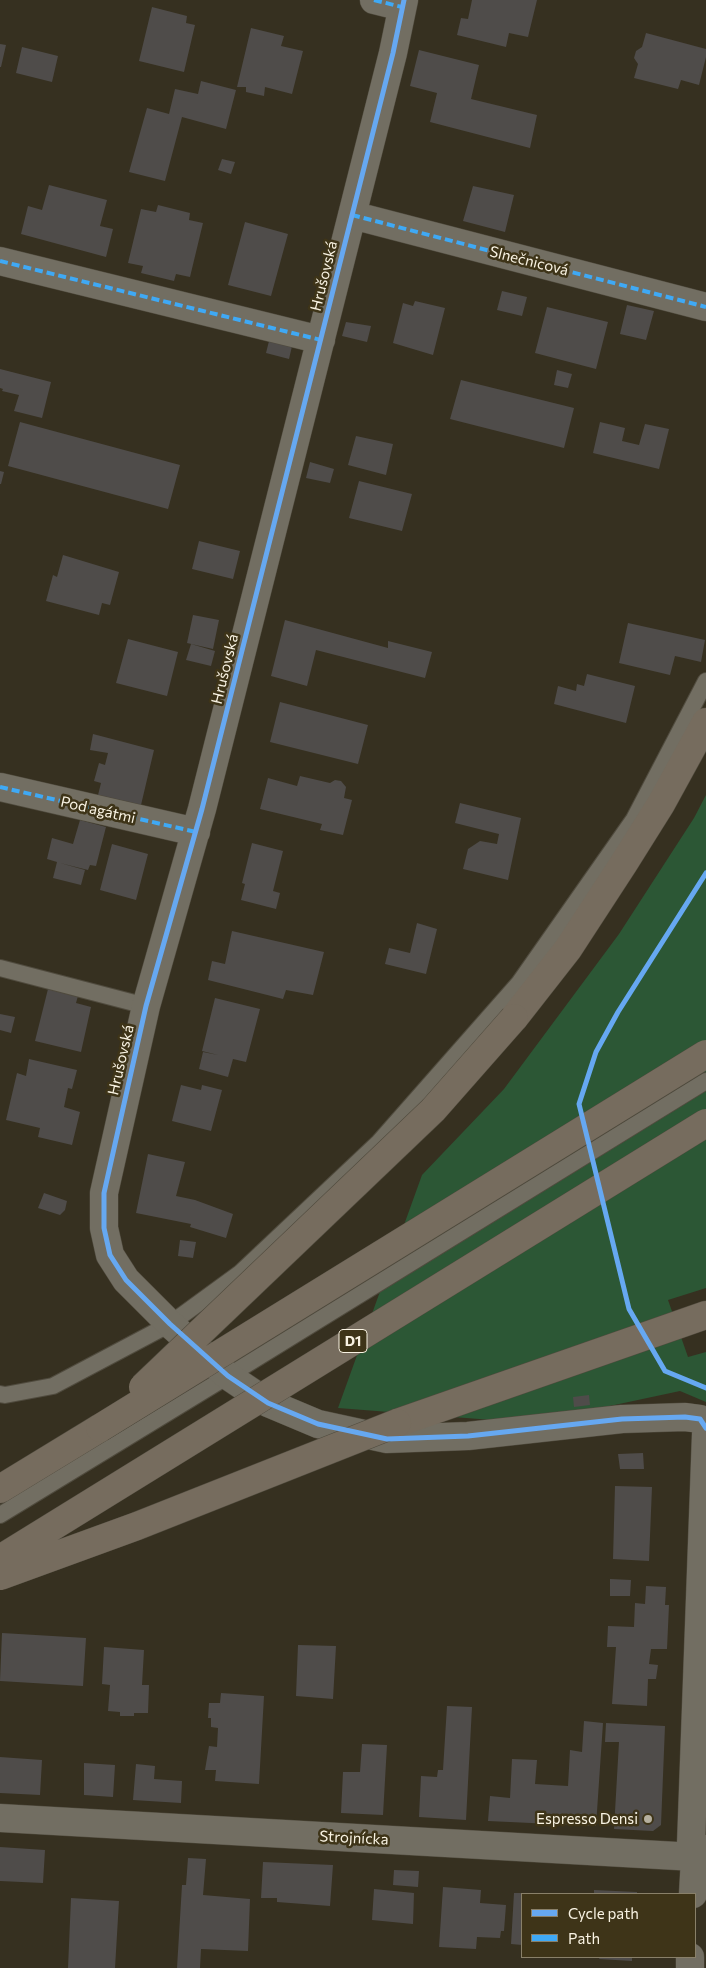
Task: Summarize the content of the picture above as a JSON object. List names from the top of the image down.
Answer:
{
  "streets": {
    "highway": ["D1"],
    "street": [
      "Slnečnicová",
      "Hrušovská",
      "Pod agátmi",
      "Strojnícka"
    ]
  },
  "crossings": [
    ["Slnečnicová", "Hrušovská"],
    ["Hrušovská", "Pod agátmi"]
  ],
  "places": ["Espresso Densi"],
  "legend": ["Cycle path", "Path"]
}
